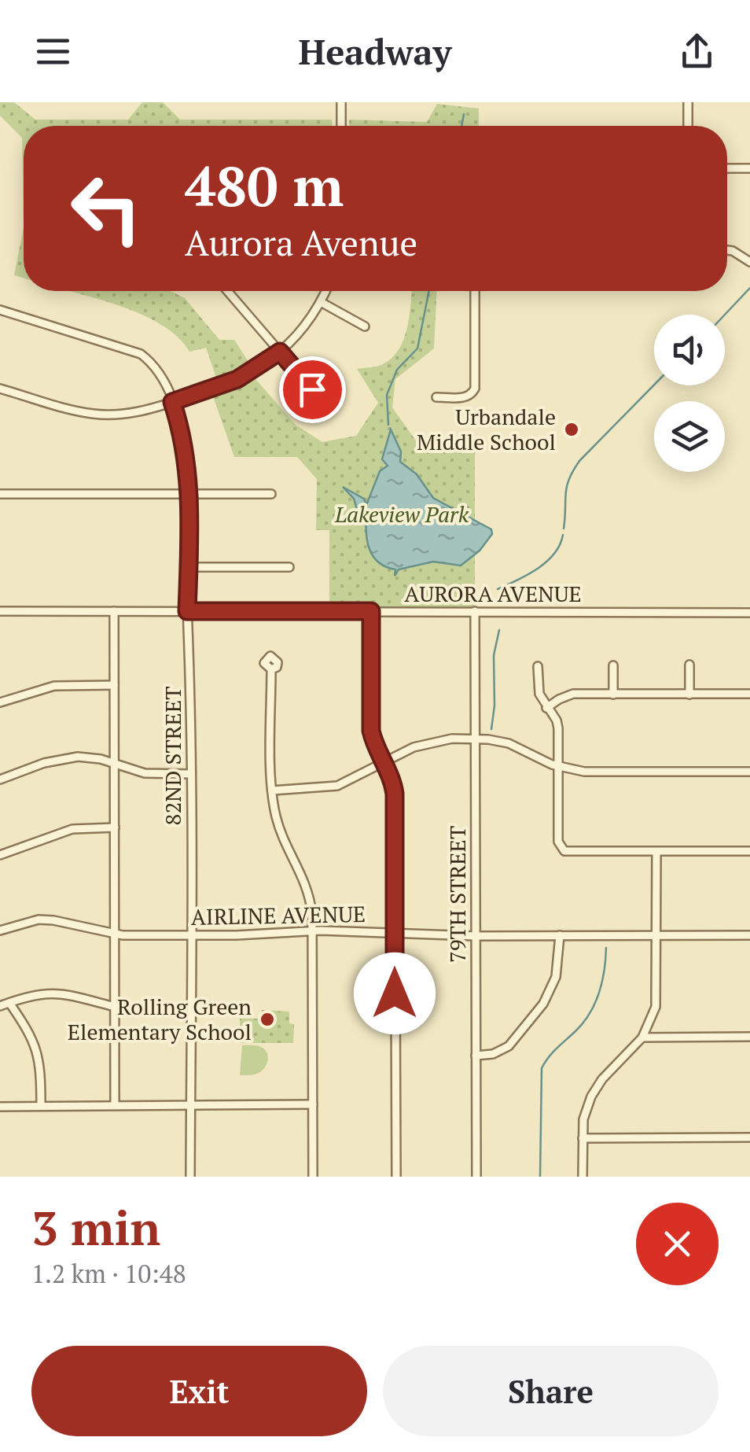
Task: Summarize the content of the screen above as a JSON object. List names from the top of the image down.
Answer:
{
  "streets": {
    "street": [
      "AURORA AVENUE",
      "82ND STREET",
      "79TH STREET",
      "AIRLINE AVENUE"
    ]
  },
  "crossings": [
    ["AURORA AVENUE", "82ND STREET"],
    ["AURORA AVENUE", "79TH STREET"],
    ["82ND STREET", "AIRLINE AVENUE"],
    ["79TH STREET", "AIRLINE AVENUE"]
  ],
  "parks": ["Lakeview Park"],
  "places": ["Urbandale Middle School", "Rolling Green Elementary School"],
  "page": {
    "header": "Headway",
    "turn": ["480 m", "Aurora Avenue"],
    "heading": ["3 min", "1.2 km · 10:48"],
    "buttons": ["Exit", "Share"]
  }
}
